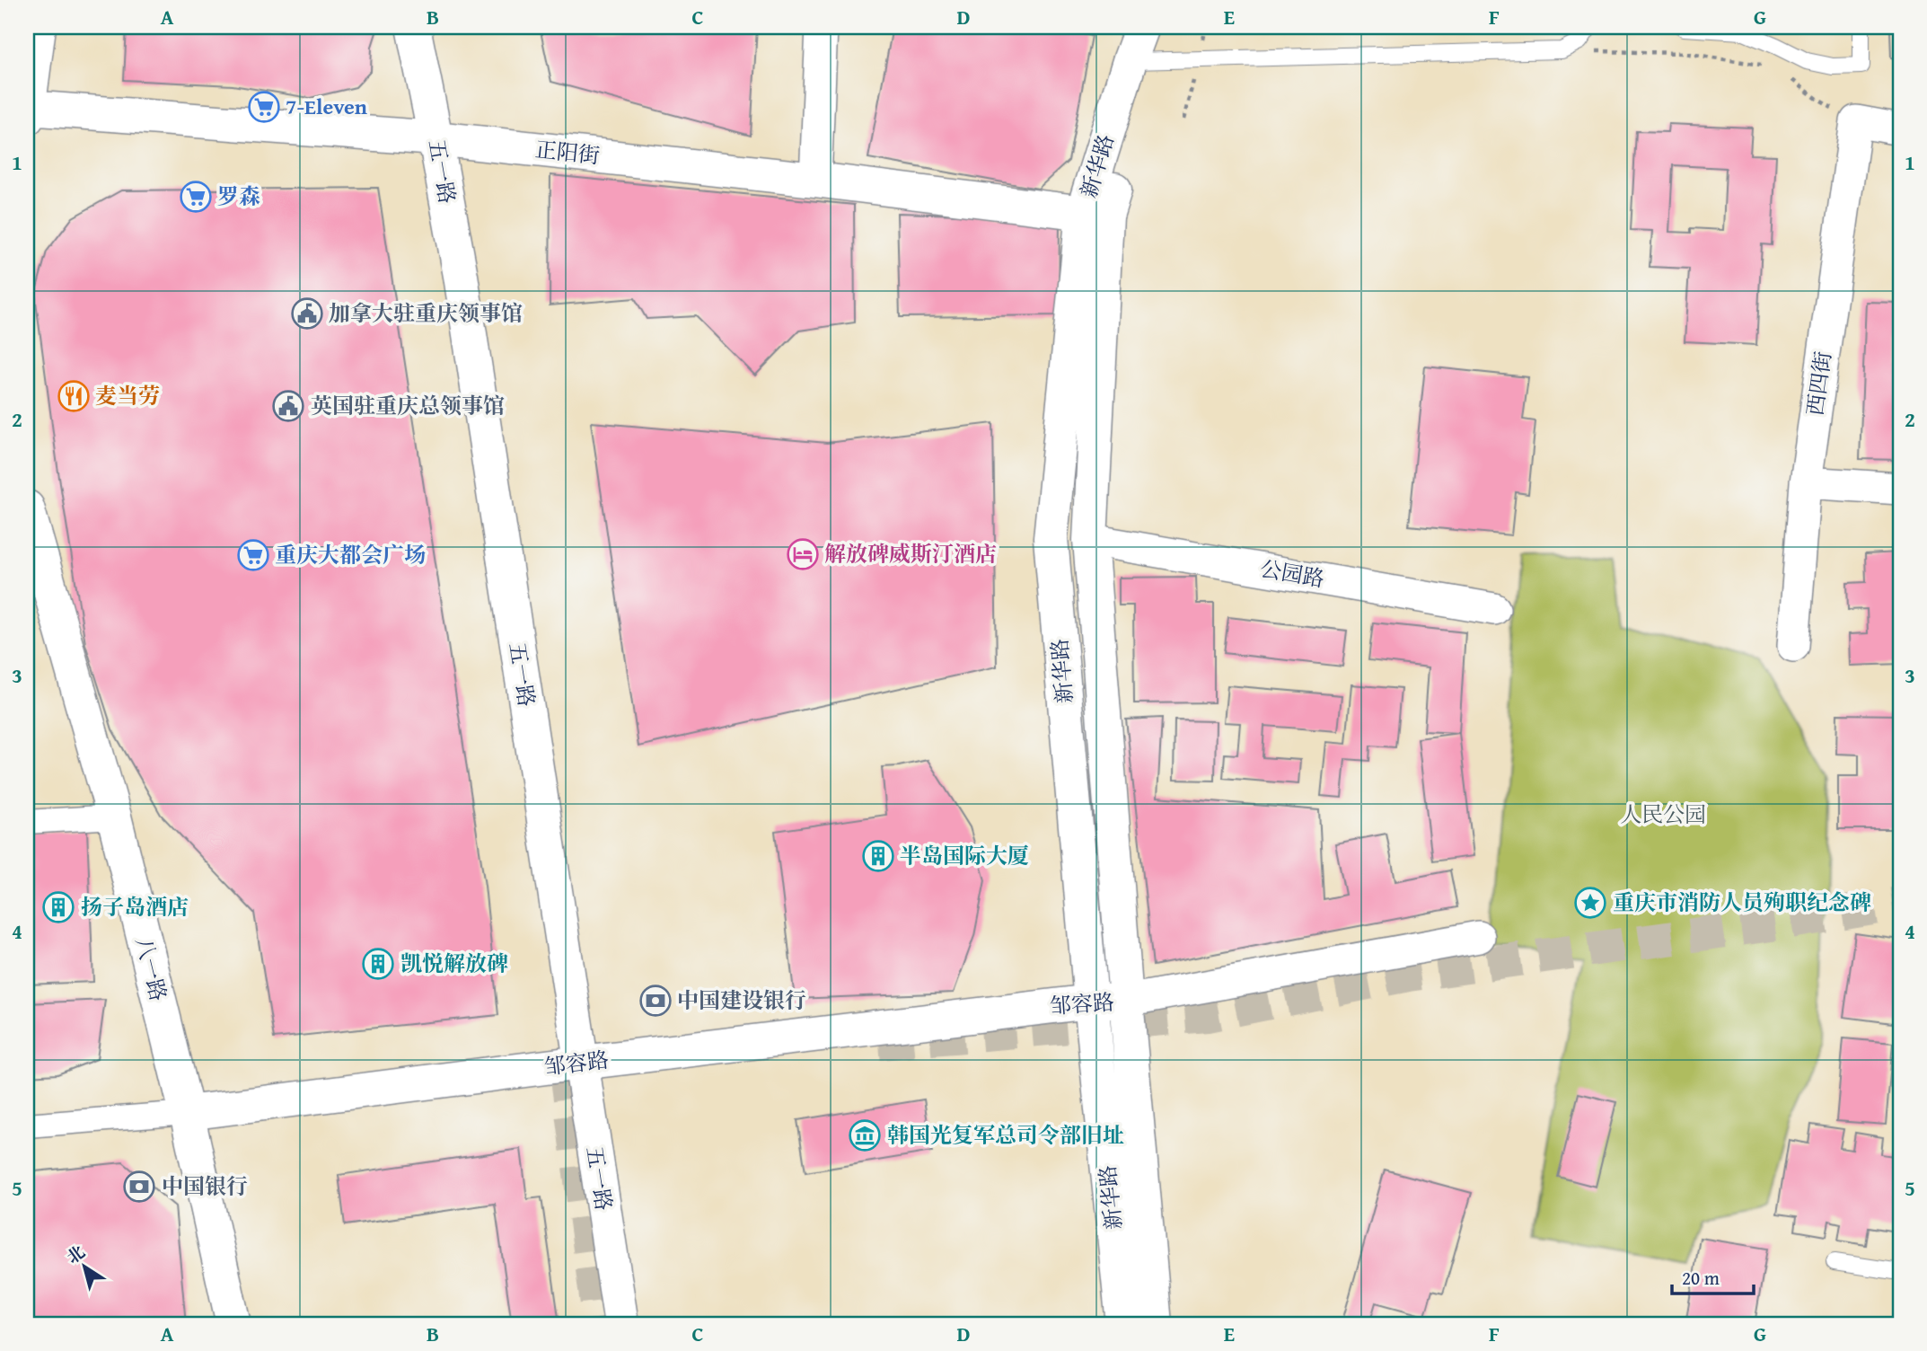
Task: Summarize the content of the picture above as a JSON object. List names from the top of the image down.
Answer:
{
  "streets": {
    "street": [
      "正阳街",
      "新华路",
      "五一路",
      "西四街",
      "公园路",
      "八一路",
      "邹容路"
    ]
  },
  "crossings": [
    ["正阳街", "新华路"],
    ["正阳街", "五一路"],
    ["新华路", "公园路"],
    ["新华路", "邹容路"],
    ["五一路", "邹容路"],
    ["八一路", "邹容路"]
  ],
  "parks": ["人民公园"],
  "places": {
    "supermarket": ["7-Eleven", "罗森", "重庆大都会广场"],
    "public building": ["加拿大驻重庆领事馆", "英国驻重庆总领事馆"],
    "restaurant": ["麦当劳"],
    "hotel": ["解放碑威斯汀酒店"],
    "building": ["半岛国际大厦", "扬子岛酒店", "凯悦解放碑"],
    "place": ["重庆市消防人员殉职纪念碑"],
    "bank": ["中国建设银行", "中国银行"],
    "museum": ["韩国光复军总司令部旧址"]
  },
  "scale_bar": "20 m",
  "north": "top left",
  "grid": {
    "columns": [
      "A",
      "B",
      "C",
      "D",
      "E",
      "F",
      "G"
    ],
    "rows": [
      "1",
      "2",
      "3",
      "4",
      "5"
    ]
  }
}
